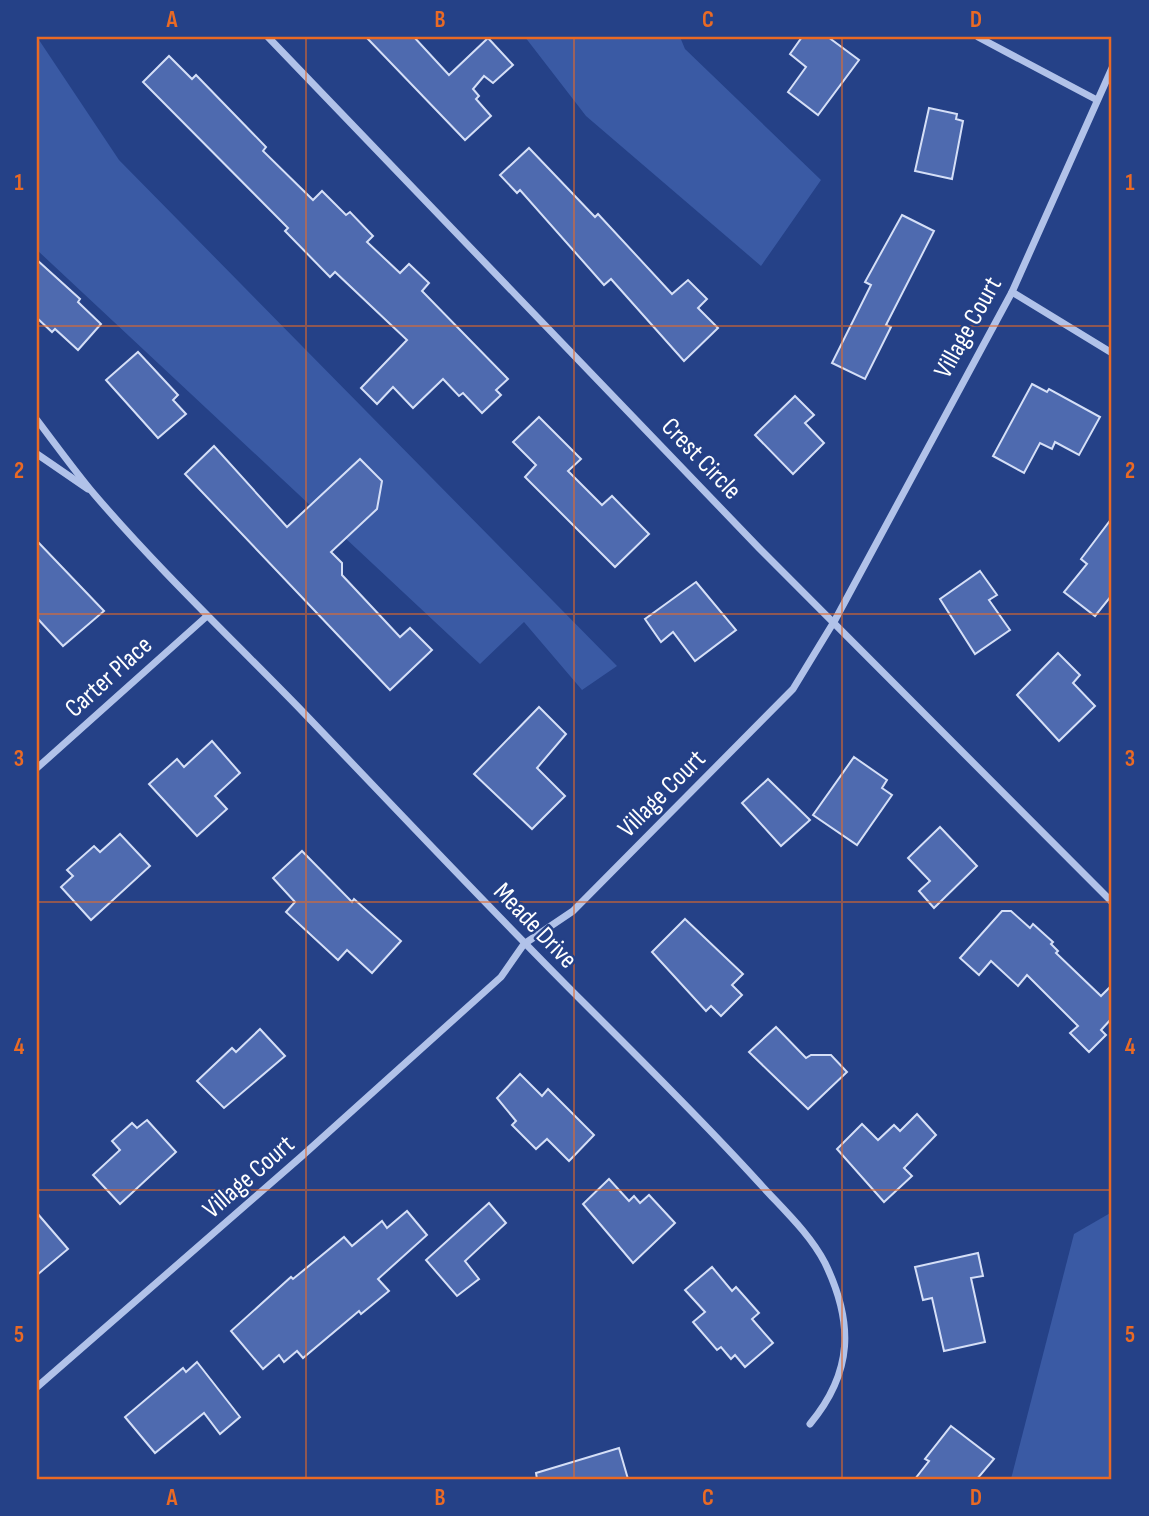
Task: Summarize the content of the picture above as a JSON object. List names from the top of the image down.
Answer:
{
  "streets": {
    "street": [
      "Village Court",
      "Crest Circle",
      "Carter Place",
      "Meade Drive"
    ]
  },
  "crossings": [
    ["Village Court", "Crest Circle"],
    ["Village Court", "Meade Drive"],
    ["Carter Place", "Meade Drive"]
  ],
  "grid": {
    "columns": [
      "A",
      "B",
      "C",
      "D"
    ],
    "rows": [
      "1",
      "2",
      "3",
      "4",
      "5"
    ]
  }
}
